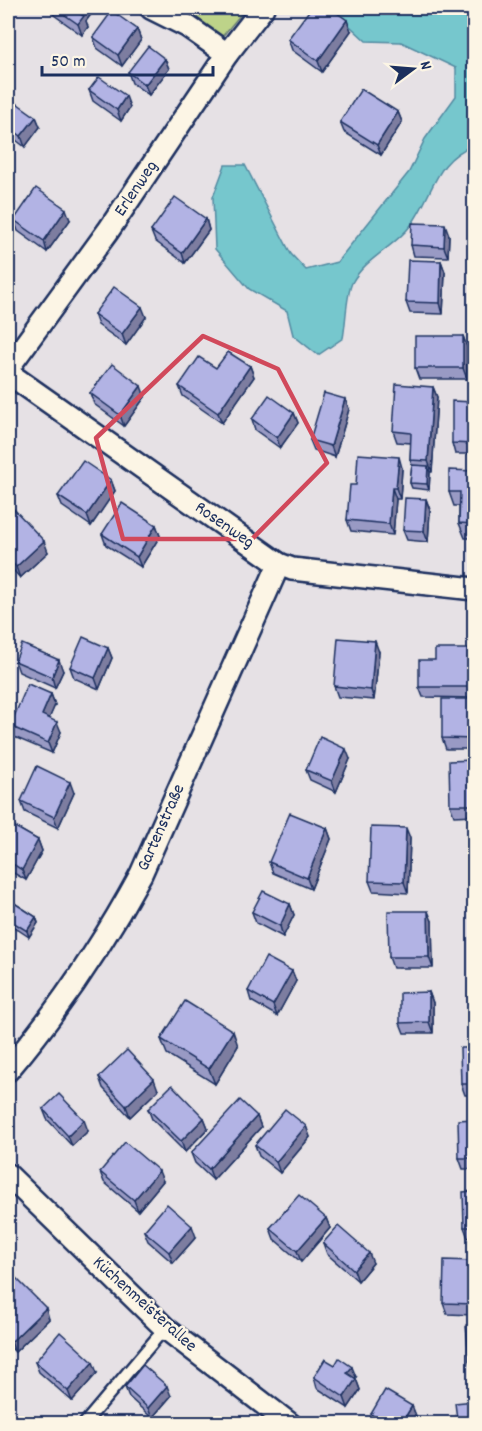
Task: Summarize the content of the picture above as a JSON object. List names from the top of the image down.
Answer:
{
  "streets": {
    "street": [
      "Erlenweg",
      "Rosenweg",
      "Gartenstraße",
      "Küchenmeisterallee"
    ]
  },
  "crossings": [
    ["Rosenweg", "Gartenstraße"]
  ],
  "scale_bar": "50 m",
  "north": "right"
}
